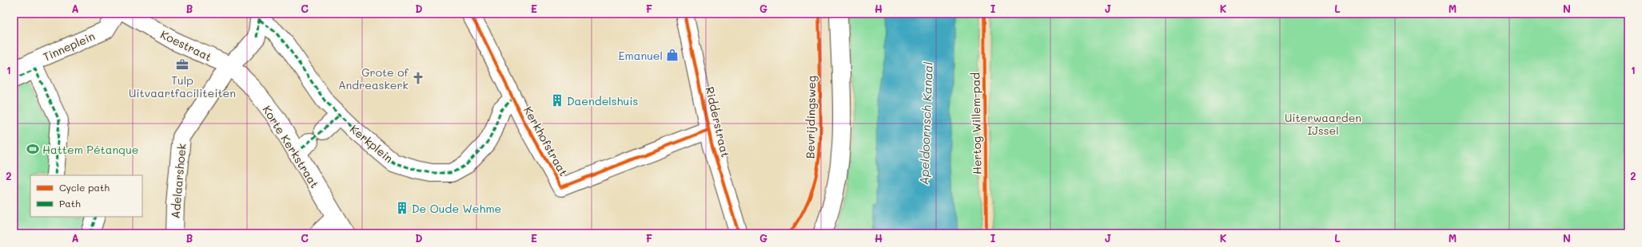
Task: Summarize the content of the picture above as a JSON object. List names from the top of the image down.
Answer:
{
  "streets": {
    "street": [
      "Koestraat",
      "Tinneplein",
      "Ridderstraat",
      "Kerkhofstraat",
      "Kerkplein",
      "Korte Kerkstraat",
      "Adelaarshoek"
    ],
    "cycle path": ["Bevrijdingsweg", "Hertog Willem-pad"]
  },
  "crossings": [
    ["Koestraat", "Korte Kerkstraat"],
    ["Koestraat", "Adelaarshoek"],
    ["Ridderstraat", "Kerkhofstraat"],
    ["Kerkhofstraat", "Kerkplein"],
    ["Kerkplein", "Adelaarshoek"],
    ["Korte Kerkstraat", "Adelaarshoek"]
  ],
  "water": ["Apeldoornsch Kanaal"],
  "parks": ["Uiterwaarden IJssel"],
  "places": {
    "shop": ["Emanuel"],
    "office": ["Tulp Uitvaartfaciliteiten"],
    "church": ["Grote of Andreaskerk"],
    "building": ["Daendelshuis", "De Oude Wehme"],
    "sports": ["Hattem Pétanque"]
  },
  "legend": ["Cycle path", "Path"],
  "grid": {
    "columns": [
      "A",
      "B",
      "C",
      "D",
      "E",
      "F",
      "G",
      "H",
      "I",
      "J",
      "K",
      "L",
      "M",
      "N"
    ],
    "rows": ["1", "2"]
  }
}
